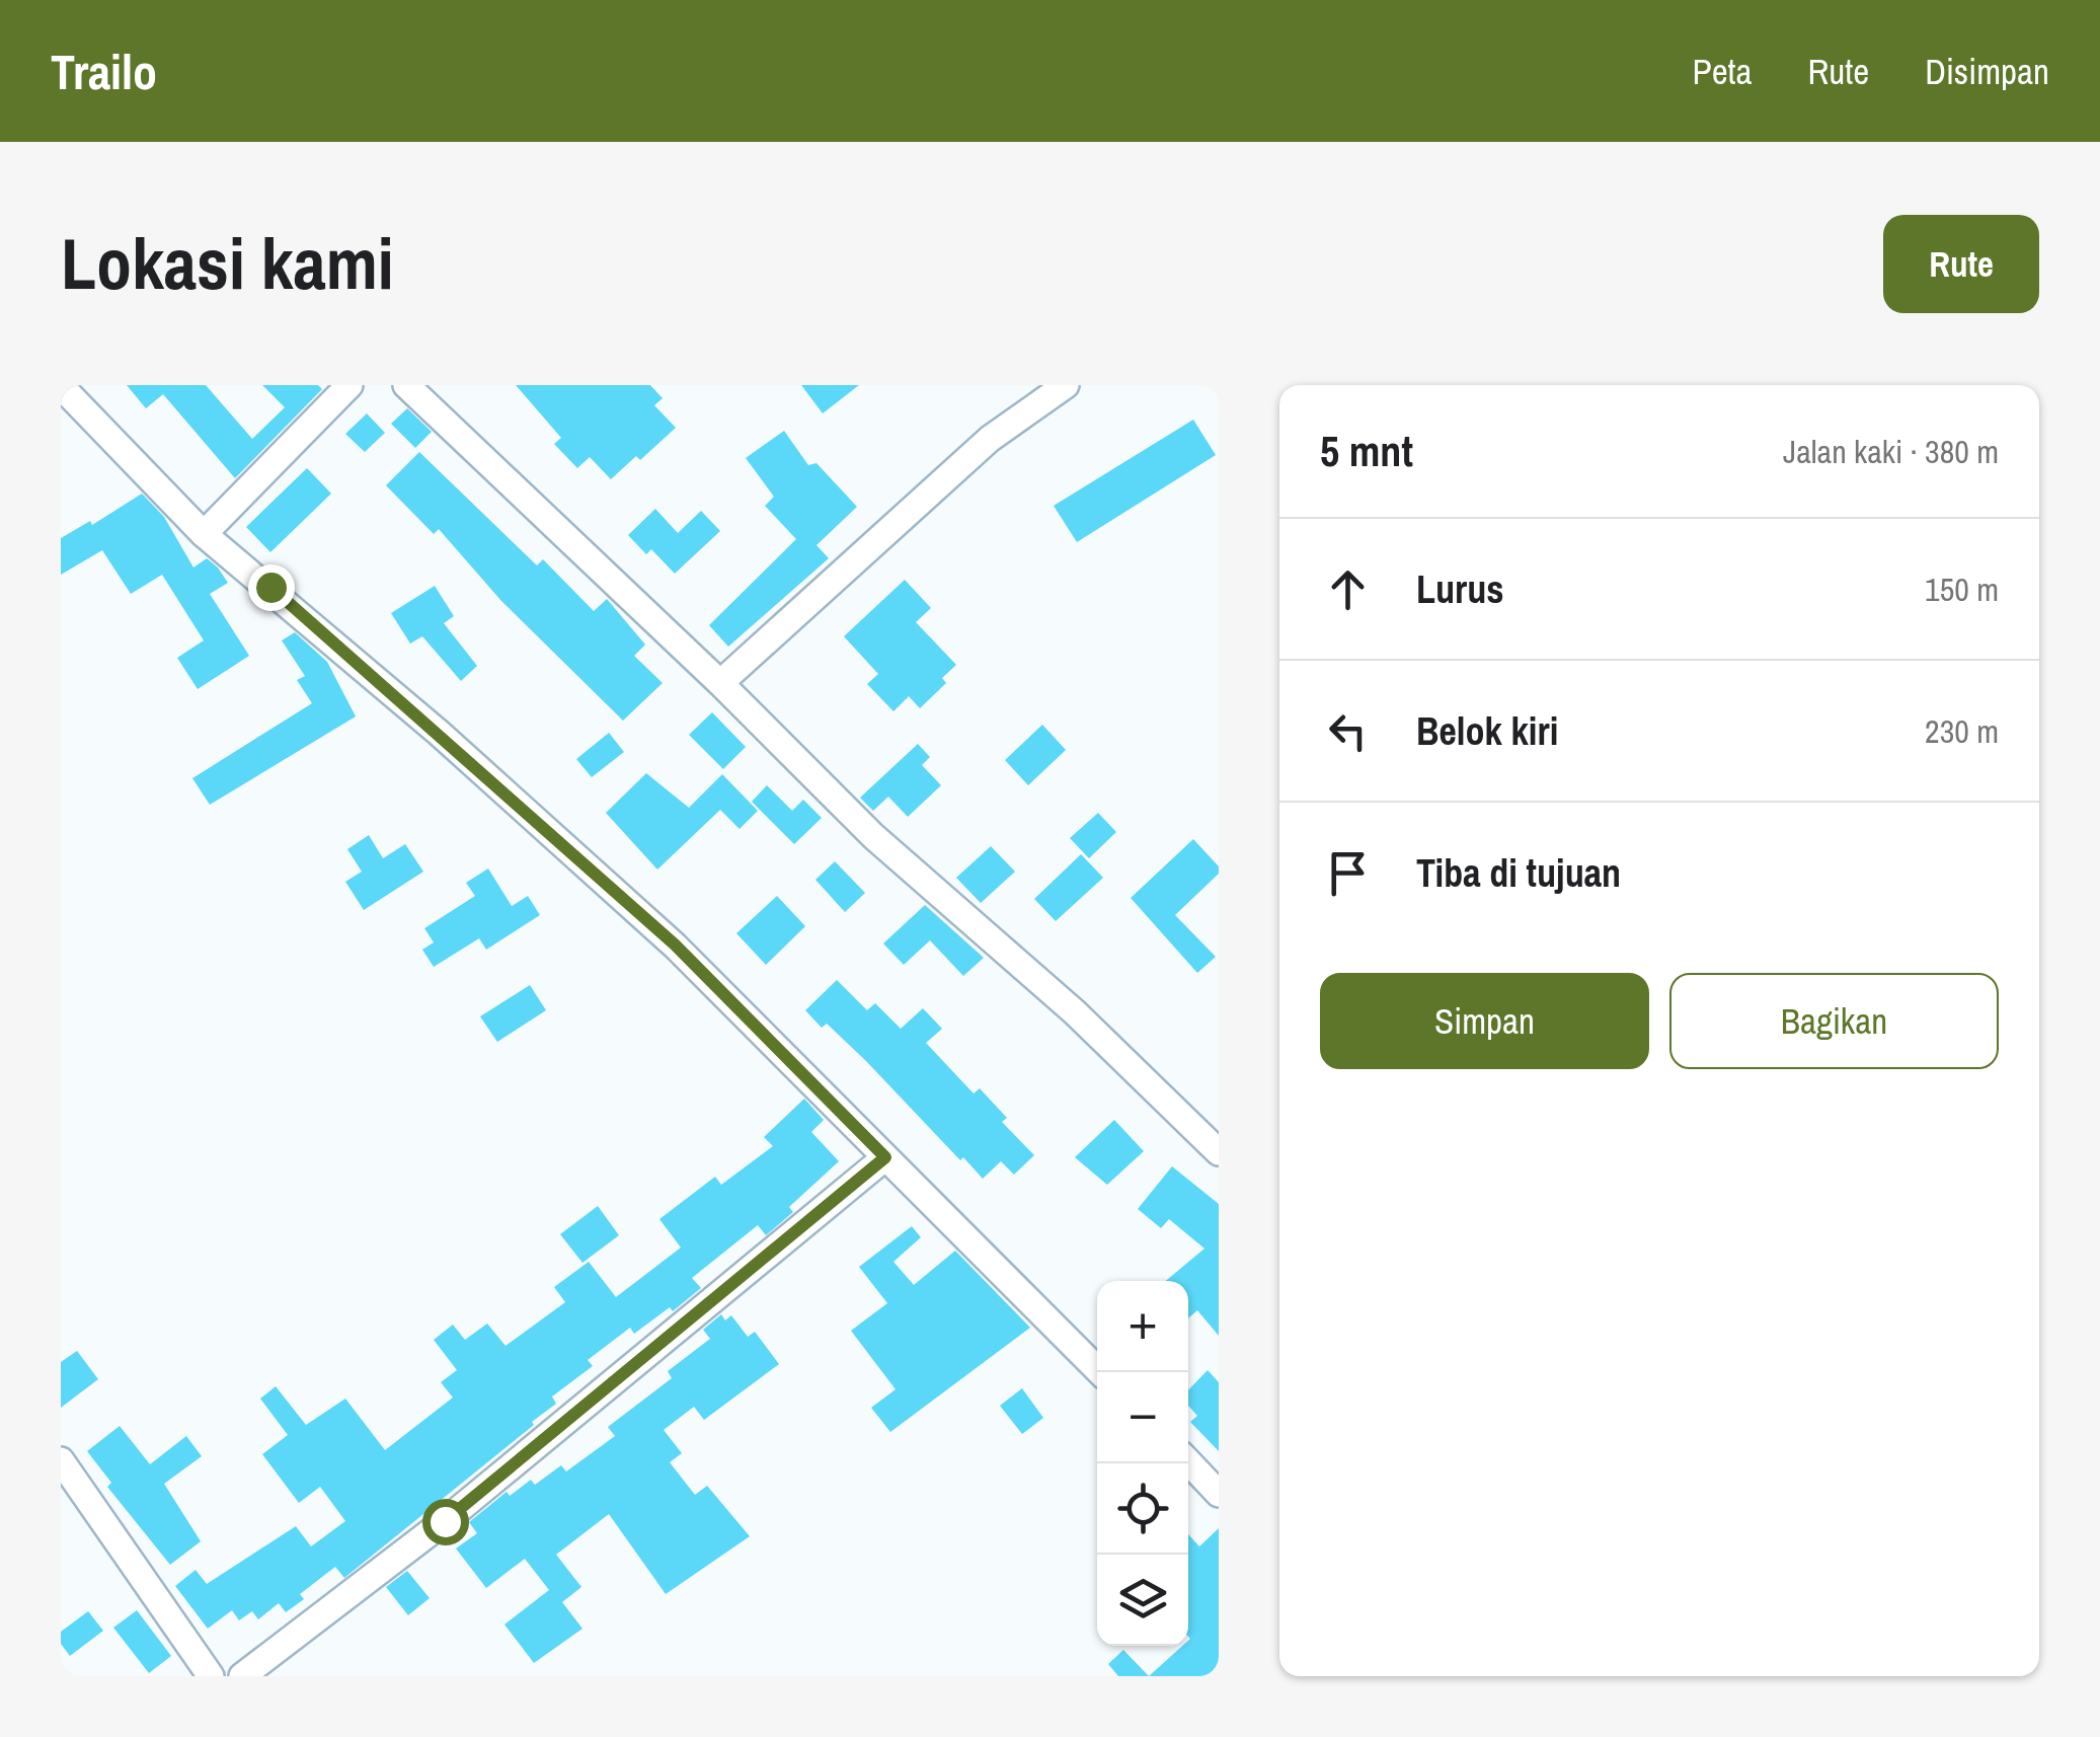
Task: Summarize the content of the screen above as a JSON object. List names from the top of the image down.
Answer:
{
  "page": {
    "header": "Trailo",
    "nav": ["Peta", "Rute", "Disimpan"],
    "buttons": [
      "Rute",
      ["Simpan", "Bagikan"]
    ],
    "title": "Lokasi kami",
    "heading": ["5 mnt", "Jalan kaki · 380 m"],
    "list": [
      ["Lurus", "150 m"],
      ["Belok kiri", "230 m"],
      "Tiba di tujuan"
    ],
    "map_buttons": ["+", "−"]
  }
}
